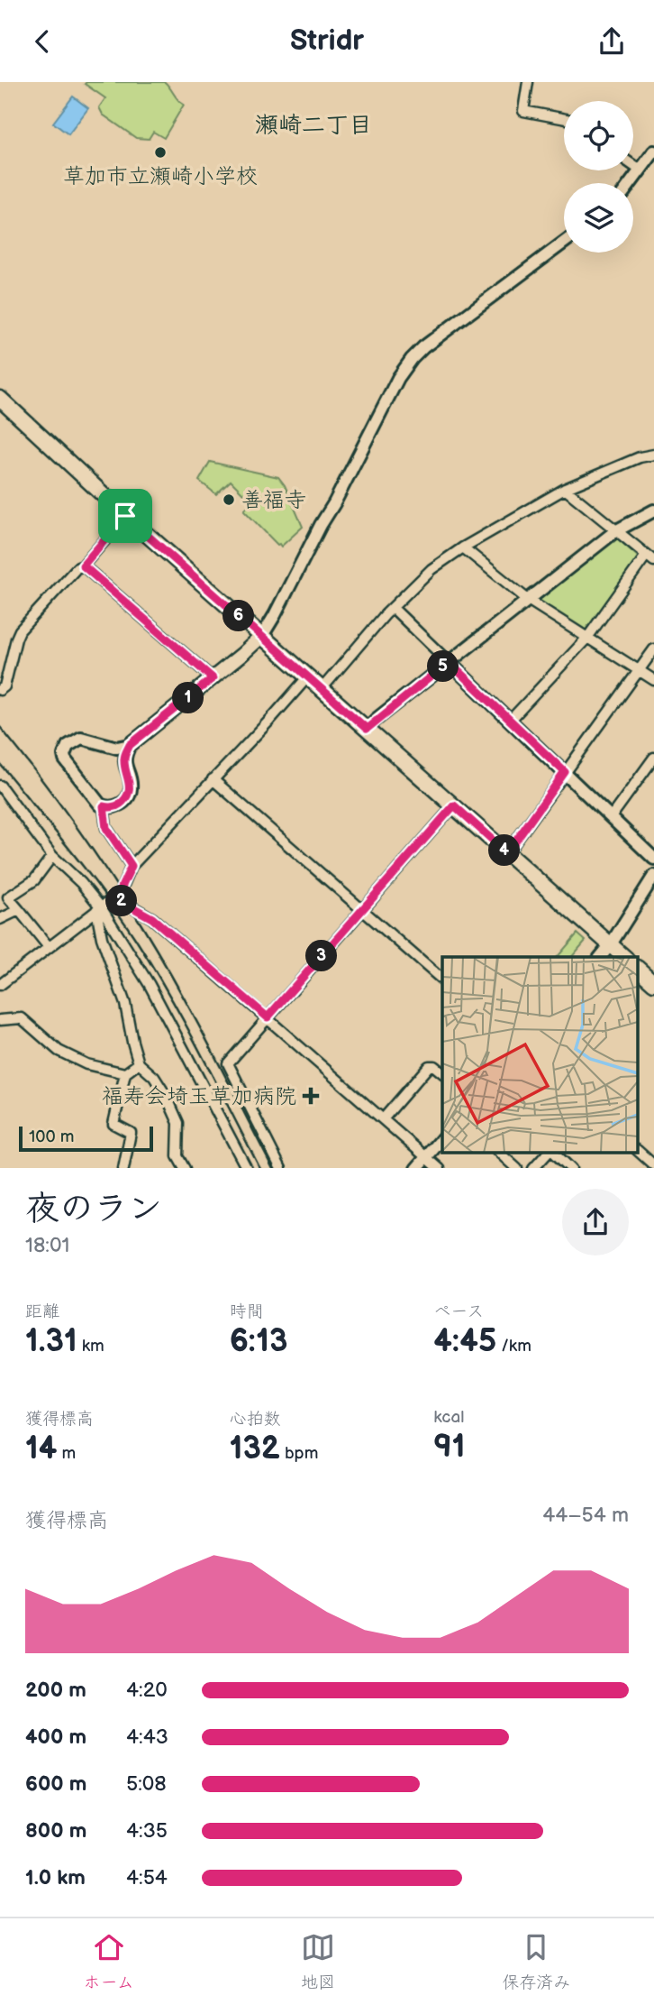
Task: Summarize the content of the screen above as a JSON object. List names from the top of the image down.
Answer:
{
  "districts": ["瀬崎二丁目"],
  "places": {
    "other": ["草加市立瀬崎小学校", "善福寺"],
    "health": ["福寿会埼玉草加病院"]
  },
  "scale_bar": "100 m",
  "page": {
    "header": "Stridr",
    "pins": [
      "6",
      "5",
      "1",
      "4",
      "2",
      "3"
    ],
    "scale": "100 m",
    "heading": ["夜のラン", "18:01"],
    "stats": [
      ["距離", "1.31 km"],
      ["時間", "6:13"],
      ["ペース", "4:45 /km"],
      ["獲得標高", "14 m"],
      ["心拍数", "132 bpm"],
      ["kcal", "91"]
    ],
    "chart": ["獲得標高", "44–54 m"],
    "list": [
      {
        "name": "200 m",
        "note": "4:20"
      },
      {
        "name": "400 m",
        "note": "4:43"
      },
      {
        "name": "600 m",
        "note": "5:08"
      },
      {
        "name": "800 m",
        "note": "4:35"
      },
      {
        "name": "1.0 km",
        "note": "4:54"
      }
    ],
    "tabs": ["ホーム", "地図", "保存済み"]
  }
}
